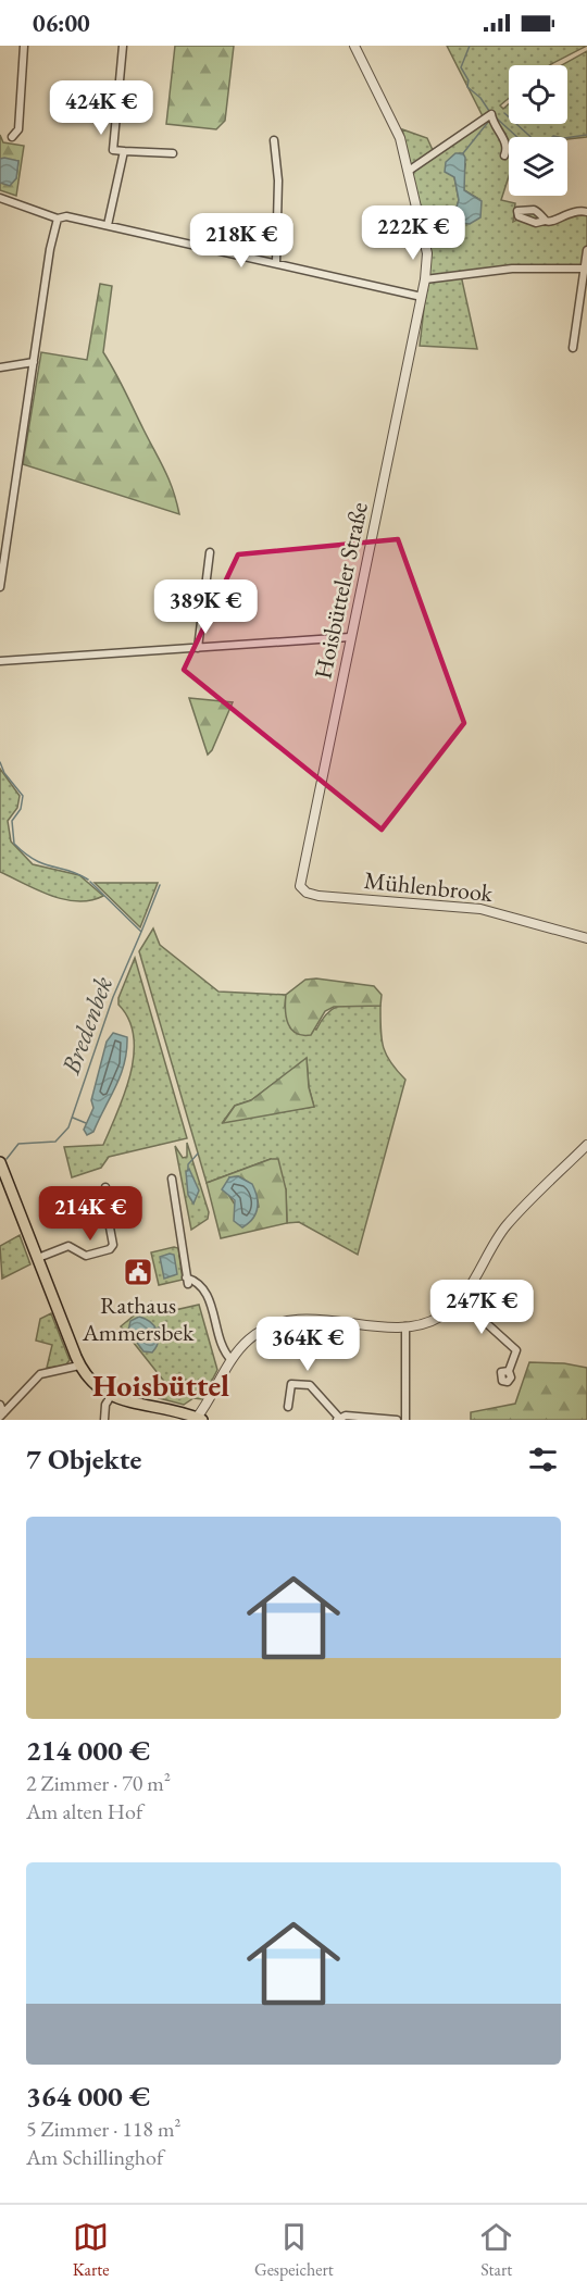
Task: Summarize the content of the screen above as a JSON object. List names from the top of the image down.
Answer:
{
  "streets": {
    "street": ["Hoisbütteler Straße", "Mühlenbrook"]
  },
  "crossings": [
    ["Hoisbütteler Straße", "Mühlenbrook"]
  ],
  "districts": ["Hoisbüttel"],
  "water": ["Bredenbek"],
  "places": {
    "public building": ["Rathaus Ammersbek"]
  },
  "page": {
    "status": "06:00",
    "price": [
      "424K €",
      "222K €",
      "218K €",
      "389K €",
      "214K €",
      "247K €",
      "364K €"
    ],
    "heading": "7 Objekte",
    "list": [
      {
        "name": "214 000 €",
        "note": "2 Zimmer · 70 m² · Am alten Hof"
      },
      {
        "name": "364 000 €",
        "note": "5 Zimmer · 118 m² · Am Schillinghof"
      }
    ],
    "tabs": ["Karte", "Gespeichert", "Start"]
  }
}
